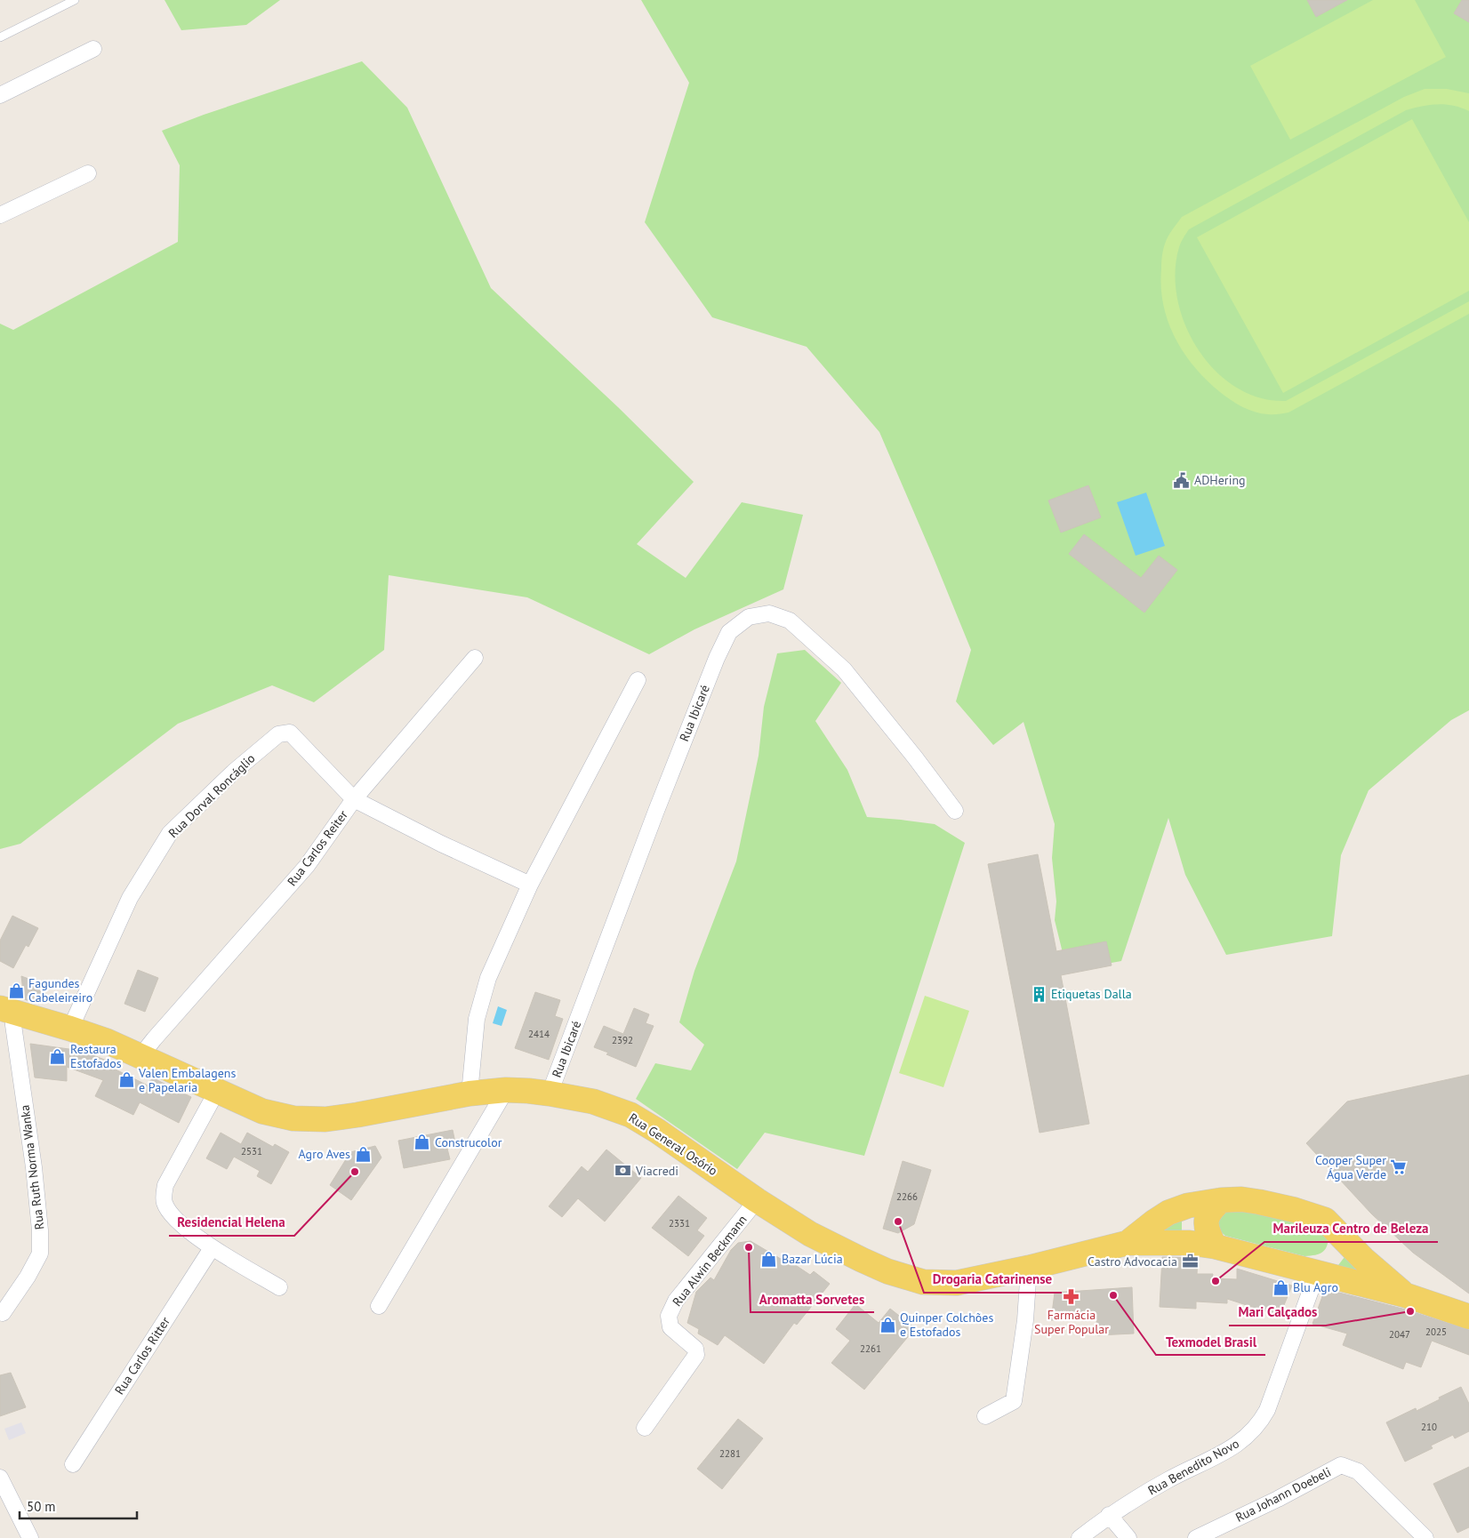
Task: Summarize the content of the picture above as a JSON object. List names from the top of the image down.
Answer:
{
  "streets": {
    "main road": ["Rua General Osório"],
    "street": [
      "Rua Ibicaré",
      "Rua Dorval Roncáglio",
      "Rua Carlos Reiter",
      "Rua Ruth Norma Wanka",
      "Rua Alwin Beckmann",
      "Rua Carlos Ritter",
      "Rua Benedito Novo",
      "Rua Johann Doebeli"
    ]
  },
  "crossings": [
    ["Rua Ibicaré", "Rua General Osório"],
    ["Rua Dorval Roncáglio", "Rua Carlos Reiter"],
    ["Rua Dorval Roncáglio", "Rua General Osório"],
    ["Rua Carlos Reiter", "Rua General Osório"],
    ["Rua General Osório", "Rua Ruth Norma Wanka"],
    ["Rua General Osório", "Rua Alwin Beckmann"],
    ["Rua General Osório", "Rua Benedito Novo"]
  ],
  "places": {
    "public building": ["ADHering"],
    "shop": [
      "Fagundes Cabeleireiro",
      "Restaura Estofados",
      "Valen Embalagens e Papelaria",
      "Construcolor",
      "Agro Aves",
      "Bazar Lúcia",
      "Blu Agro",
      "Quinper Colchões e Estofados"
    ],
    "building": ["Etiquetas Dalla"],
    "supermarket": ["Cooper Super Água Verde"],
    "bank": ["Viacredi"],
    "other": [
      "Residencial Helena",
      "Drogaria Catarinense",
      "Aromatta Sorvetes",
      "Marileuza Centro de Beleza",
      "Texmodel Brasil",
      "Mari Calçados"
    ],
    "office": ["Castro Advocacia"],
    "pharmacy": ["Farmácia Super Popular"]
  },
  "house_numbers": [
    "2414",
    "2392",
    "2531",
    "2266",
    "2331",
    "2025",
    "2047",
    "2261",
    "210",
    "2281"
  ],
  "scale_bar": "50 m"
}
